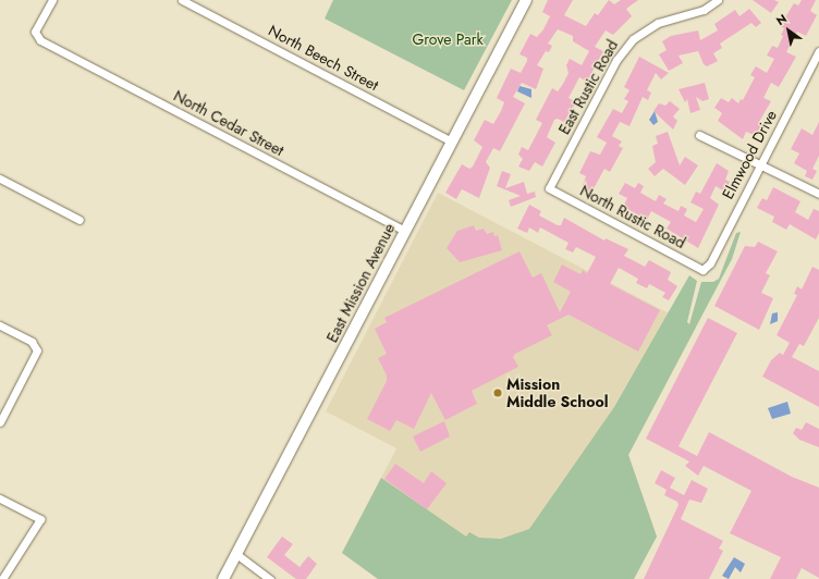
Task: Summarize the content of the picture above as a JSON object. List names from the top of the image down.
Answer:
{
  "streets": {
    "main road": ["East Mission Avenue"],
    "street": [
      "North Beech Street",
      "East Rustic Road",
      "North Cedar Street",
      "Elmwood Drive",
      "North Rustic Road"
    ]
  },
  "crossings": [
    ["North Beech Street", "East Mission Avenue"],
    ["East Rustic Road", "North Rustic Road"],
    ["North Cedar Street", "East Mission Avenue"],
    ["Elmwood Drive", "North Rustic Road"]
  ],
  "parks": ["Grove Park"],
  "places": ["Mission Middle School"],
  "north": "top left"
}
